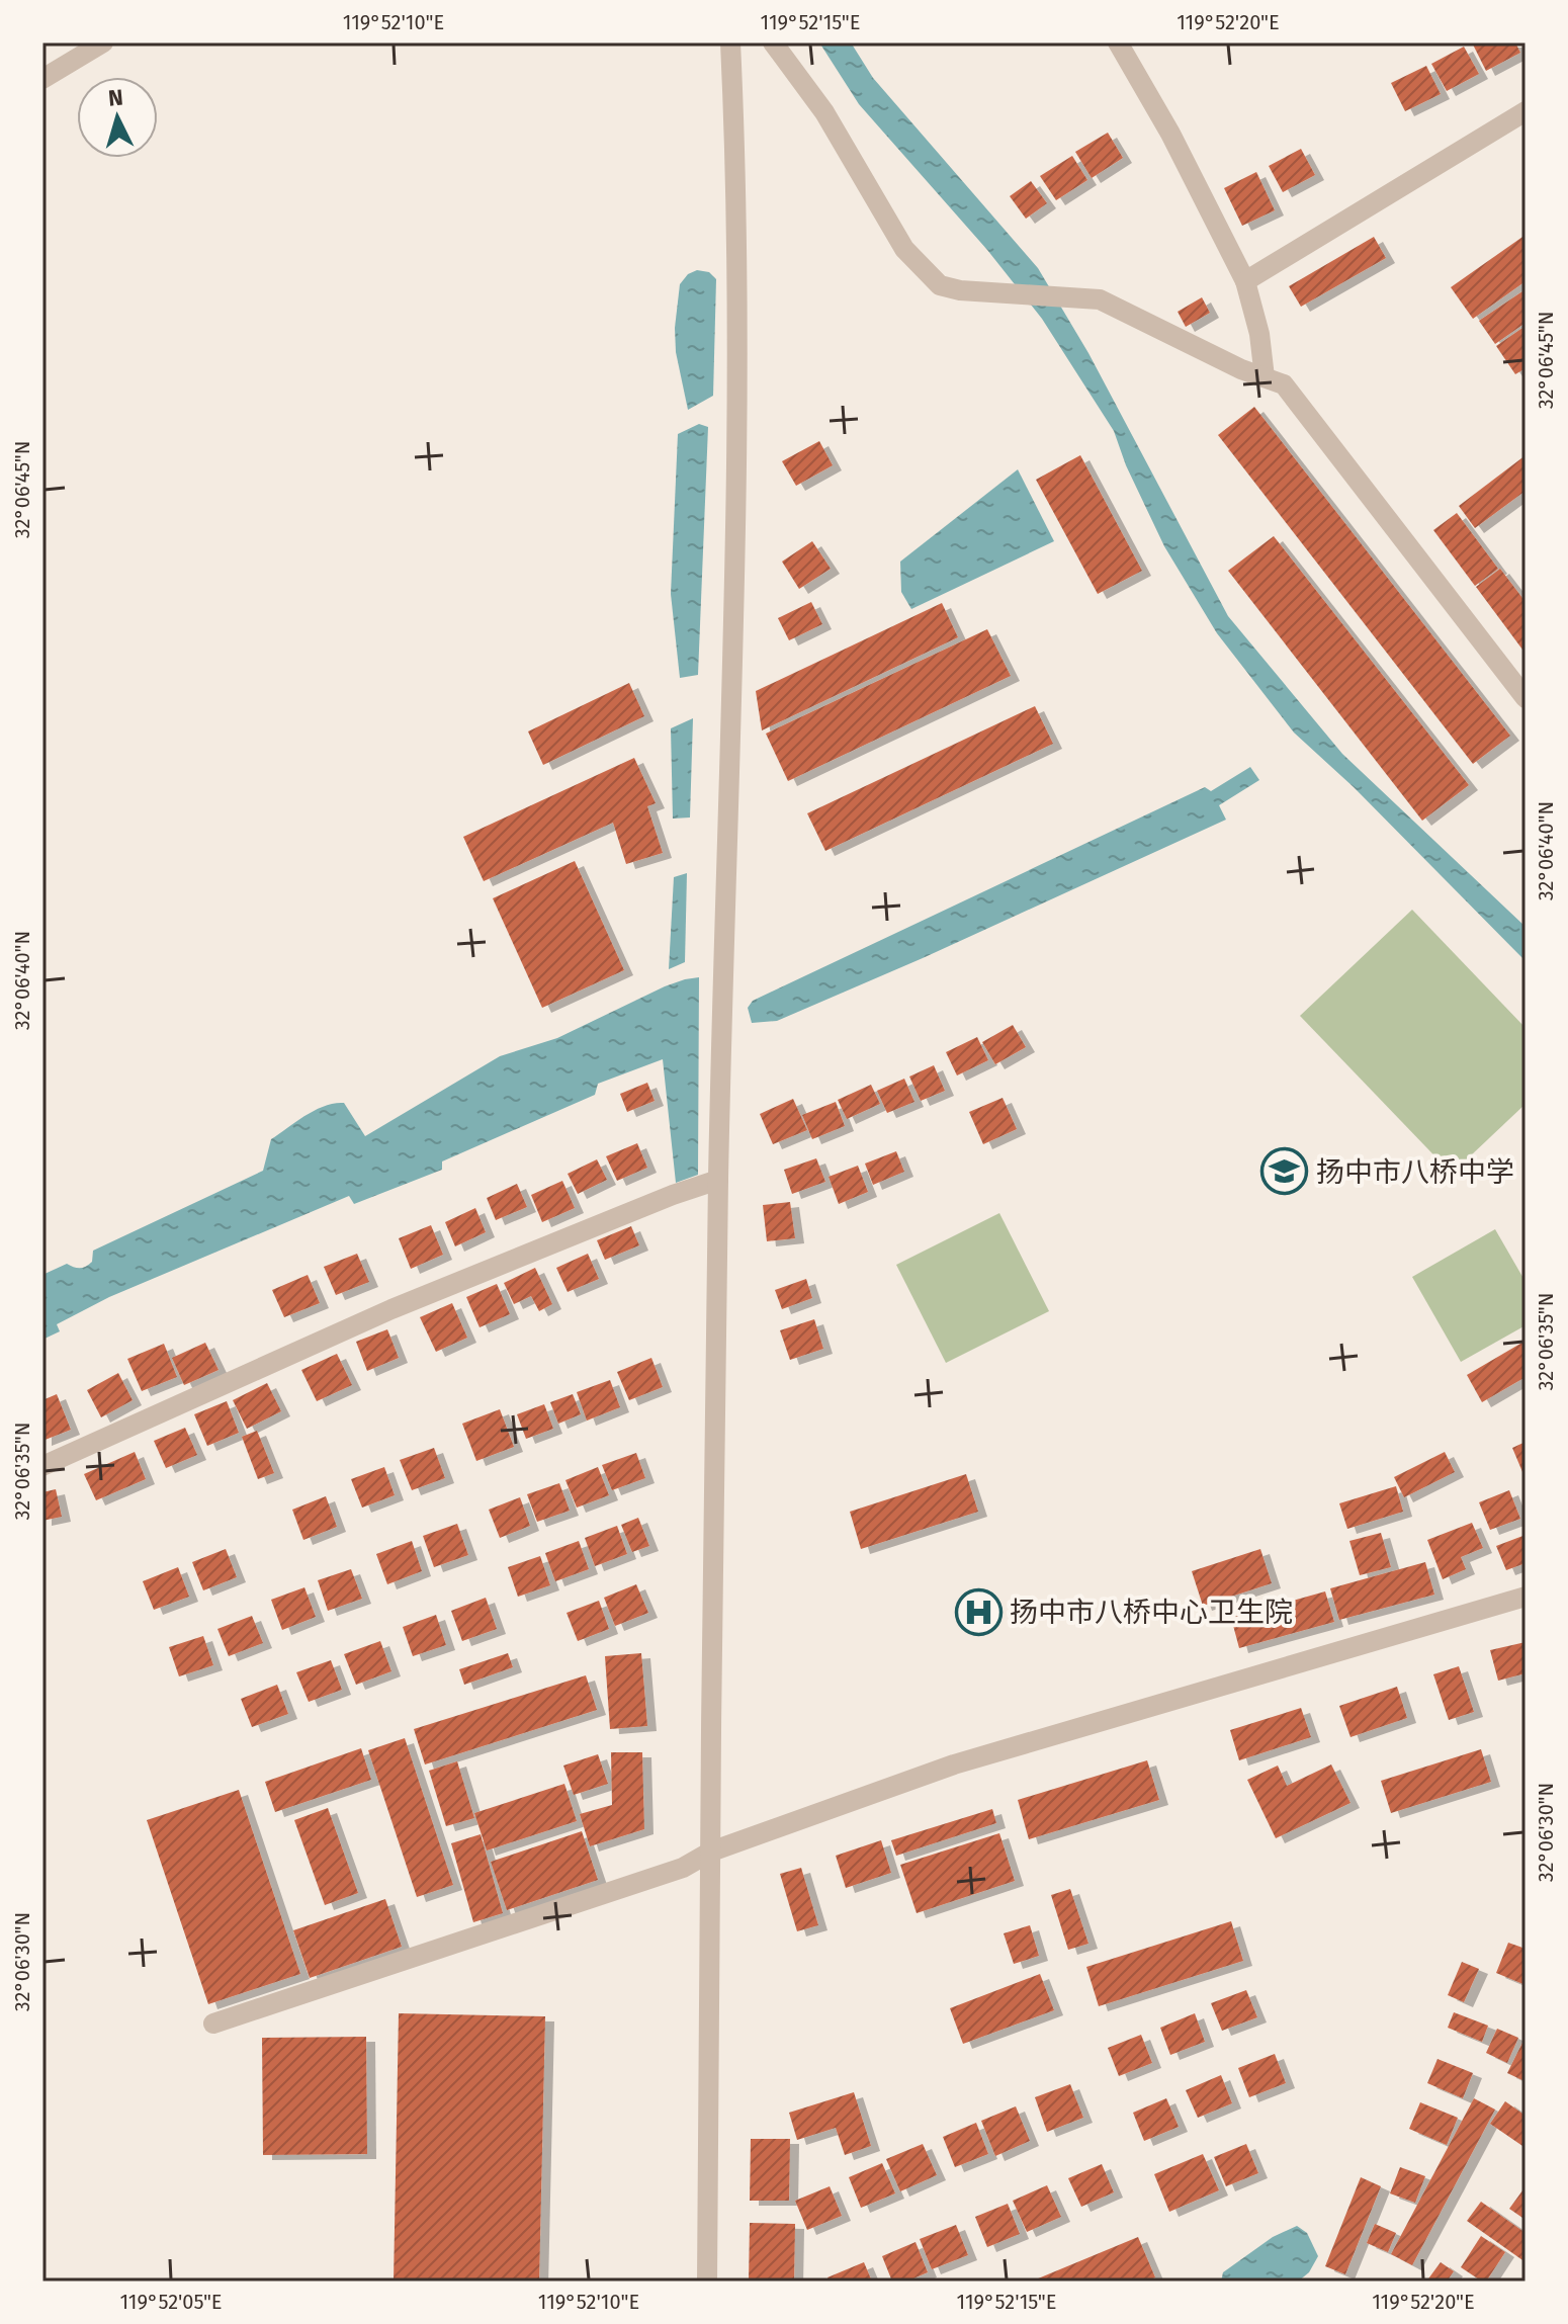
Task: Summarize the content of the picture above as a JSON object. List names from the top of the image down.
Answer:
{
  "places": {
    "school or university": ["扬中市八桥中学"],
    "hospital": ["扬中市八桥中心卫生院"]
  },
  "north": "top",
  "coordinates": [
    "119°52'10\"E",
    "119°52'15\"E",
    "119°52'20\"E",
    "32°06'45\"N",
    "32°06'40\"N",
    "32°06'35\"N",
    "32°06'30\"N",
    "119°52'05\"E"
  ]
}
